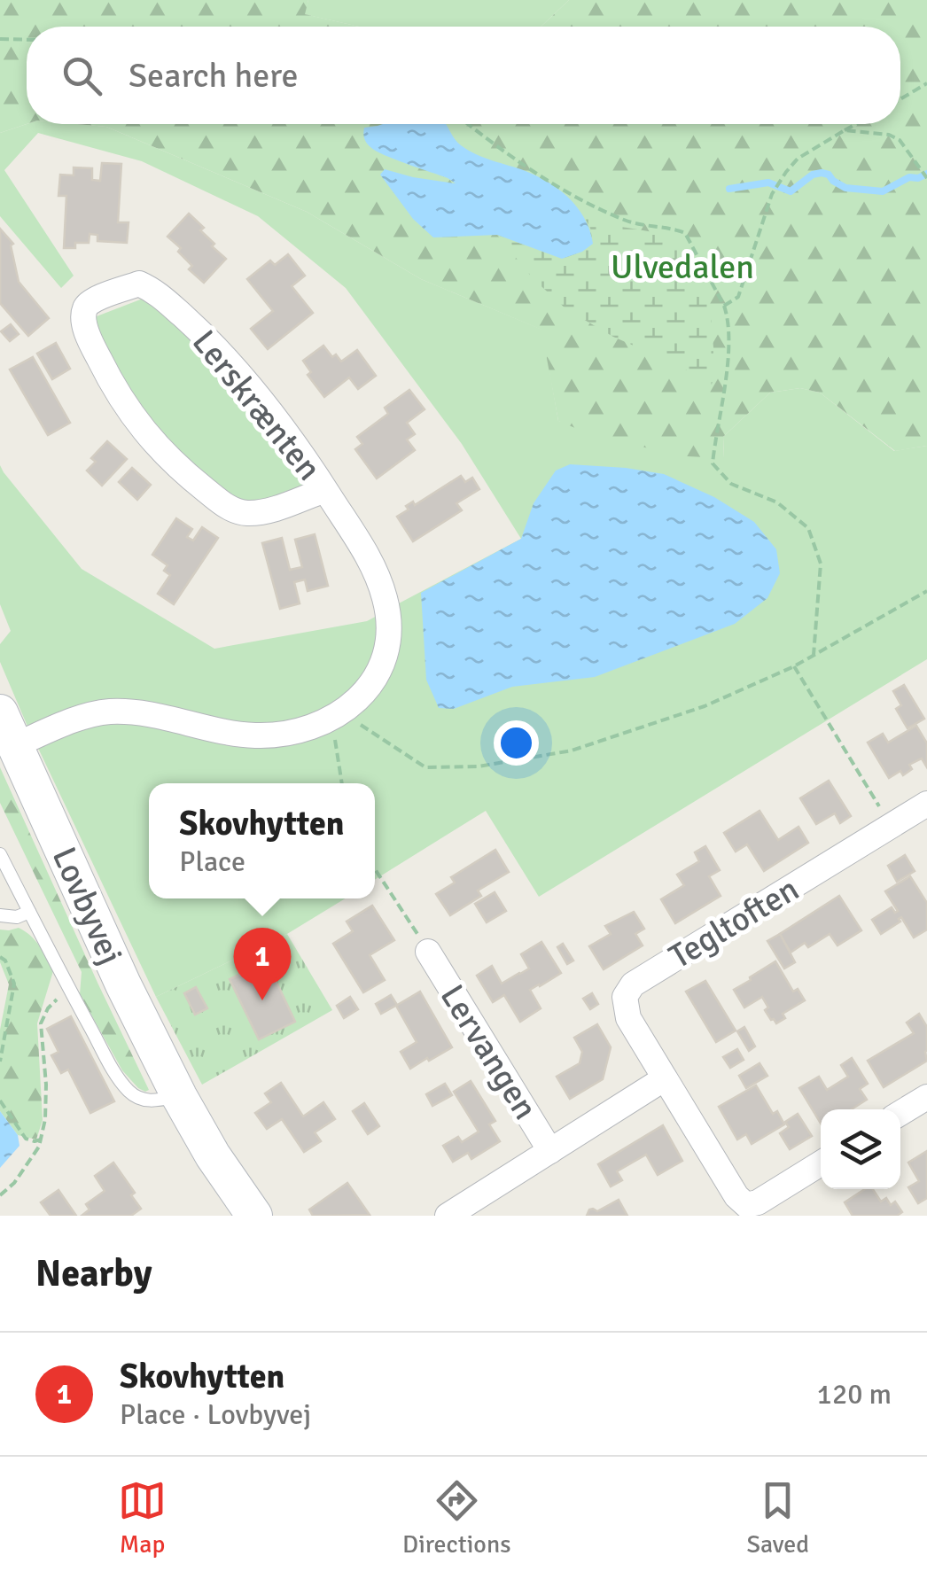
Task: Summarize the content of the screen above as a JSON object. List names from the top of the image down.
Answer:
{
  "streets": {
    "street": [
      "Lerskrænten",
      "Lovbyvej",
      "Tegltoften",
      "Lervangen"
    ]
  },
  "crossings": [
    ["Lerskrænten", "Lovbyvej"],
    ["Tegltoften", "Lervangen"]
  ],
  "parks": ["Ulvedalen"],
  "page": {
    "search": "Search here",
    "popup": ["Skovhytten", "Place"],
    "pins": "1",
    "heading": "Nearby",
    "list": [
      {
        "mark": "1",
        "name": "Skovhytten",
        "note": "Place · Lovbyvej",
        "value": "120 m"
      }
    ],
    "nav": ["Map", "Directions", "Saved"]
  }
}
